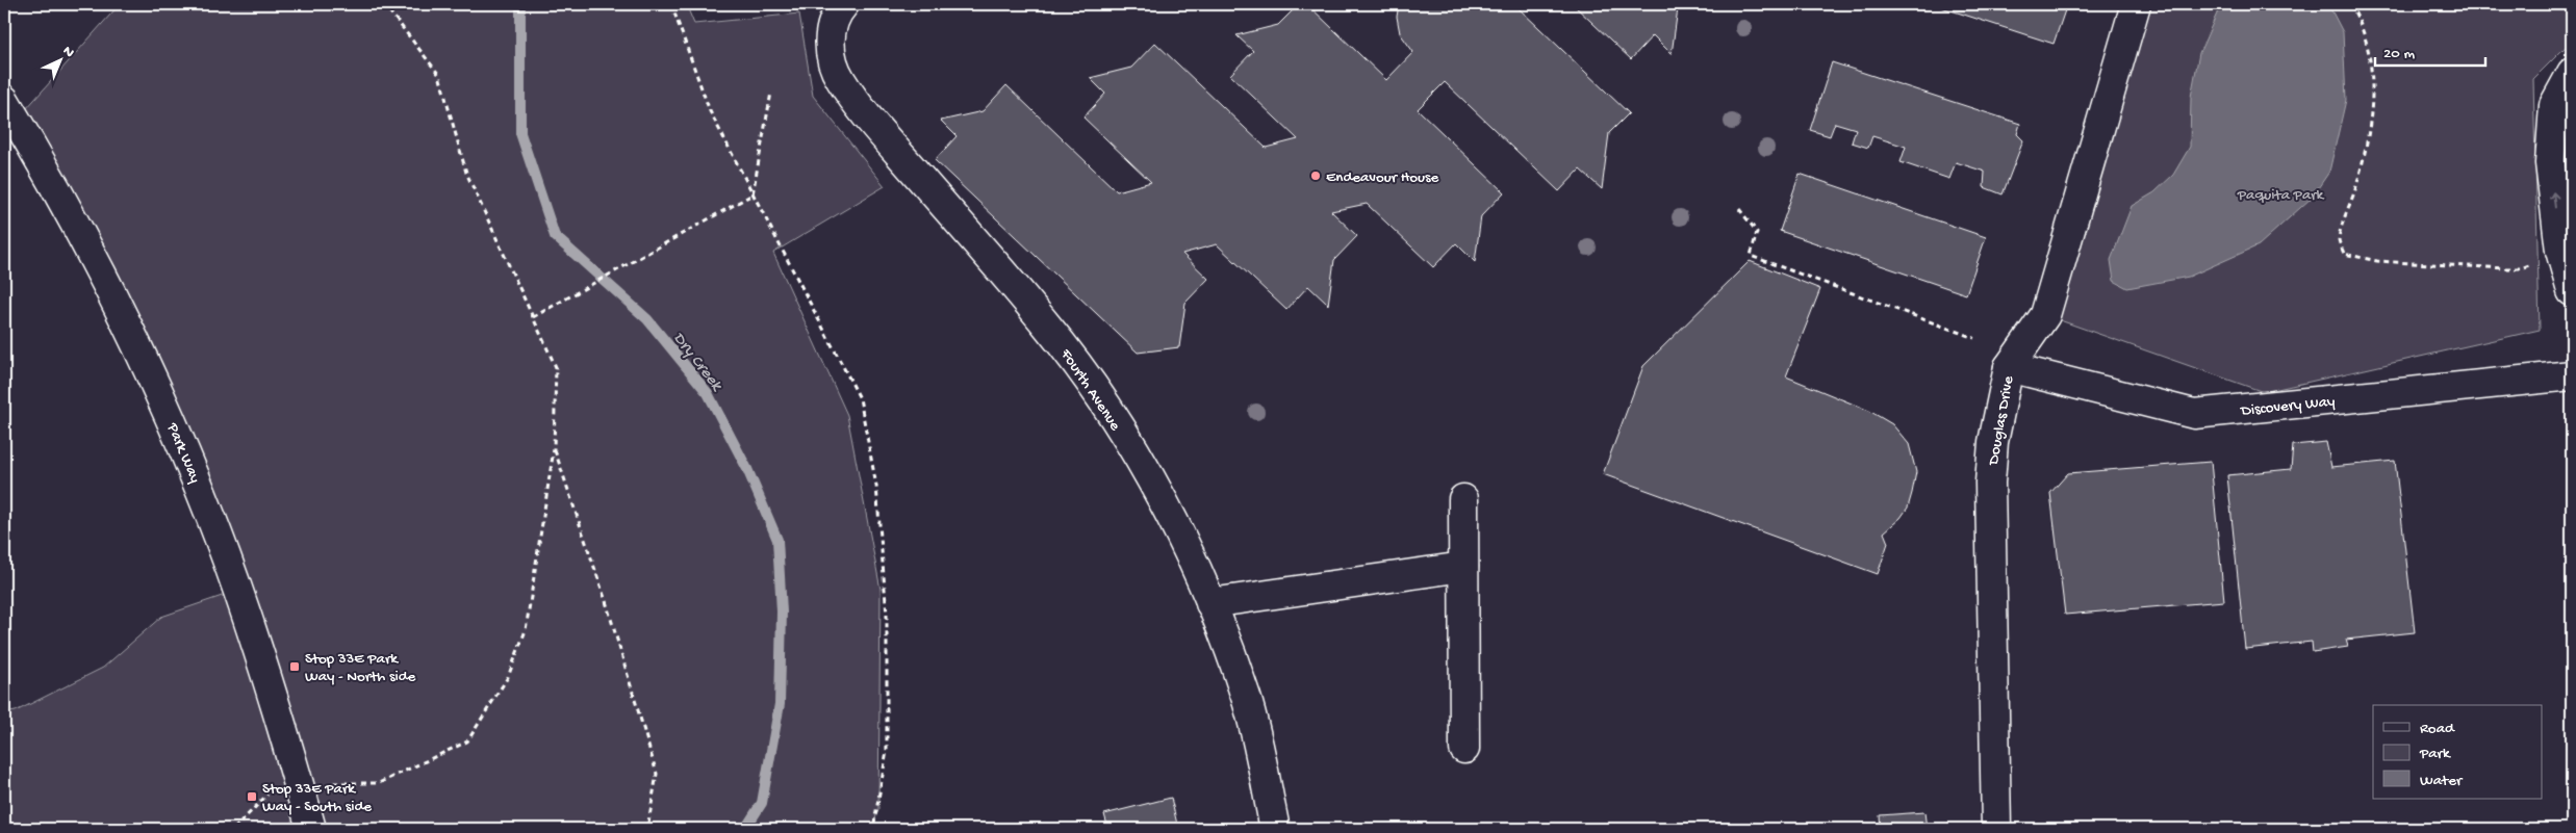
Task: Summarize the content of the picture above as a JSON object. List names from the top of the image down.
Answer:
{
  "streets": {
    "street": [
      "Fourth Avenue",
      "Discovery Way",
      "Douglas Drive",
      "Park Way"
    ]
  },
  "crossings": [
    ["Discovery Way", "Douglas Drive"]
  ],
  "water": ["Dry Creek"],
  "parks": ["Paquita Park"],
  "places": {
    "other": ["Endeavour House"],
    "transit": ["Stop 33E Park Way - North side", "Stop 33E Park Way - South side"]
  },
  "legend": ["Road", "Park", "Water"],
  "scale_bar": "20 m",
  "north": "top right"
}
